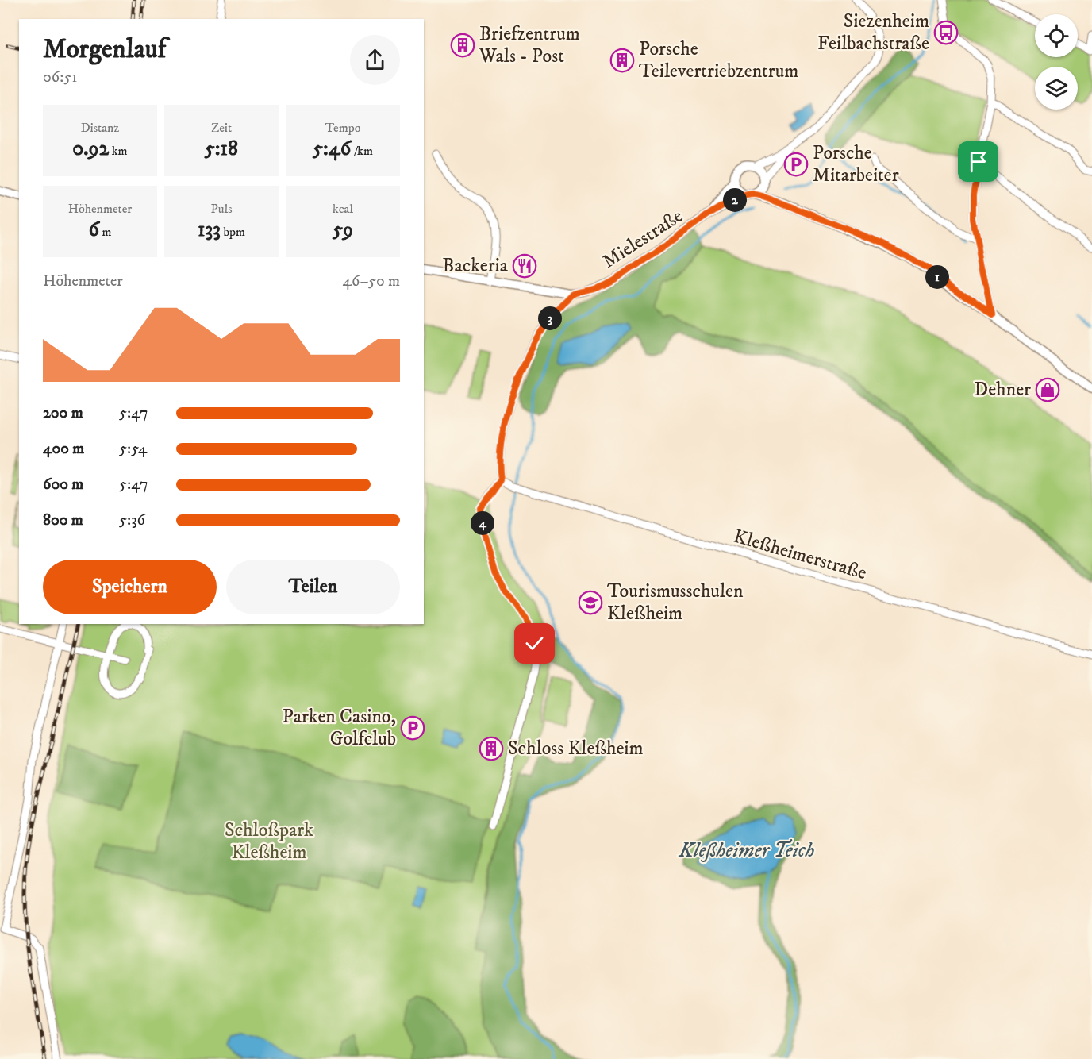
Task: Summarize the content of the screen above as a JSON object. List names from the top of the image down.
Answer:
{
  "streets": {
    "street": ["Mielestraße", "Kleßheimerstraße"]
  },
  "water": ["Kleßheimer Teich"],
  "parks": ["Schloßpark Kleßheim"],
  "places": {
    "bus stop": ["Siezenheim Feilbachstraße"],
    "building": ["Briefzentrum Wals - Post", "Porsche Teilevertriebzentrum", "Schloss Kleßheim"],
    "parking": ["Porsche Mitarbeiter", "Parken Casino, Golfclub"],
    "restaurant": ["Backeria"],
    "shop": ["Dehner"],
    "school or university": ["Tourismusschulen Kleßheim"]
  },
  "page": {
    "heading": ["Morgenlauf", "06:51"],
    "stats": [
      ["Distanz", "0.92 km"],
      ["Zeit", "5:18"],
      ["Tempo", "5:46 /km"],
      ["Höhenmeter", "6 m"],
      ["Puls", "133 bpm"],
      ["kcal", "59"]
    ],
    "pins": [
      "2",
      "1",
      "3",
      "4"
    ],
    "chart": ["Höhenmeter", "46–50 m"],
    "list": [
      {
        "name": "200 m",
        "note": "5:47"
      },
      {
        "name": "400 m",
        "note": "5:54"
      },
      {
        "name": "600 m",
        "note": "5:47"
      },
      {
        "name": "800 m",
        "note": "5:36"
      }
    ],
    "buttons": ["Speichern", "Teilen"]
  }
}
